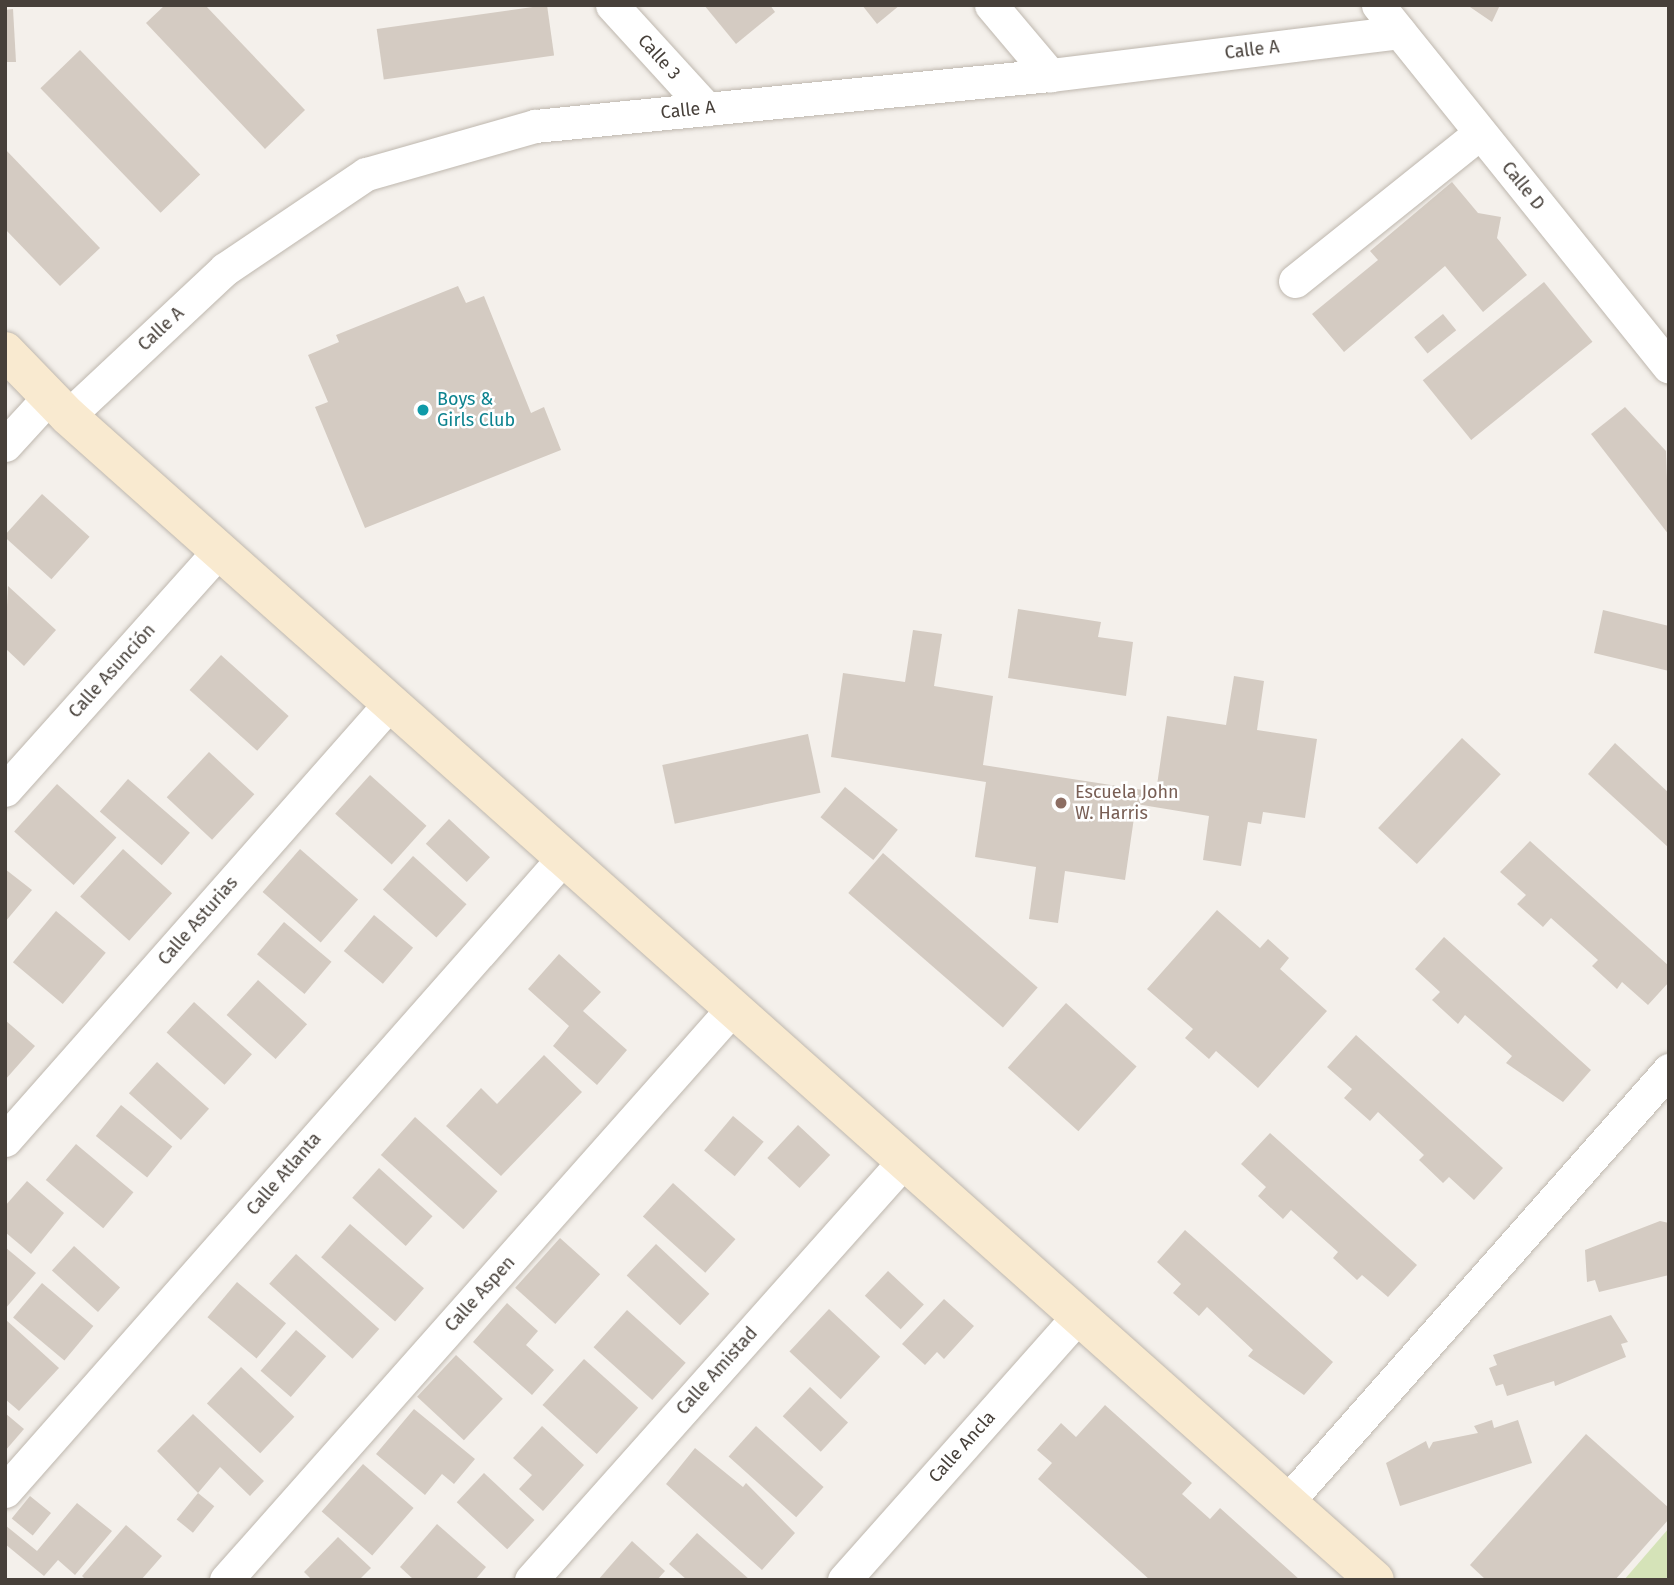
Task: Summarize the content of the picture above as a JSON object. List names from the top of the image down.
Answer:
{
  "streets": {
    "street": [
      "Calle A",
      "Calle 3",
      "Calle D",
      "Calle Asunción",
      "Calle Asturias",
      "Calle Atlanta",
      "Calle Aspen",
      "Calle Amistad",
      "Calle Ancla"
    ]
  },
  "crossings": [
    ["Calle A", "Calle 3"],
    ["Calle A", "Calle D"]
  ],
  "places": ["Boys & Girls Club", "Escuela John W. Harris"]
}
